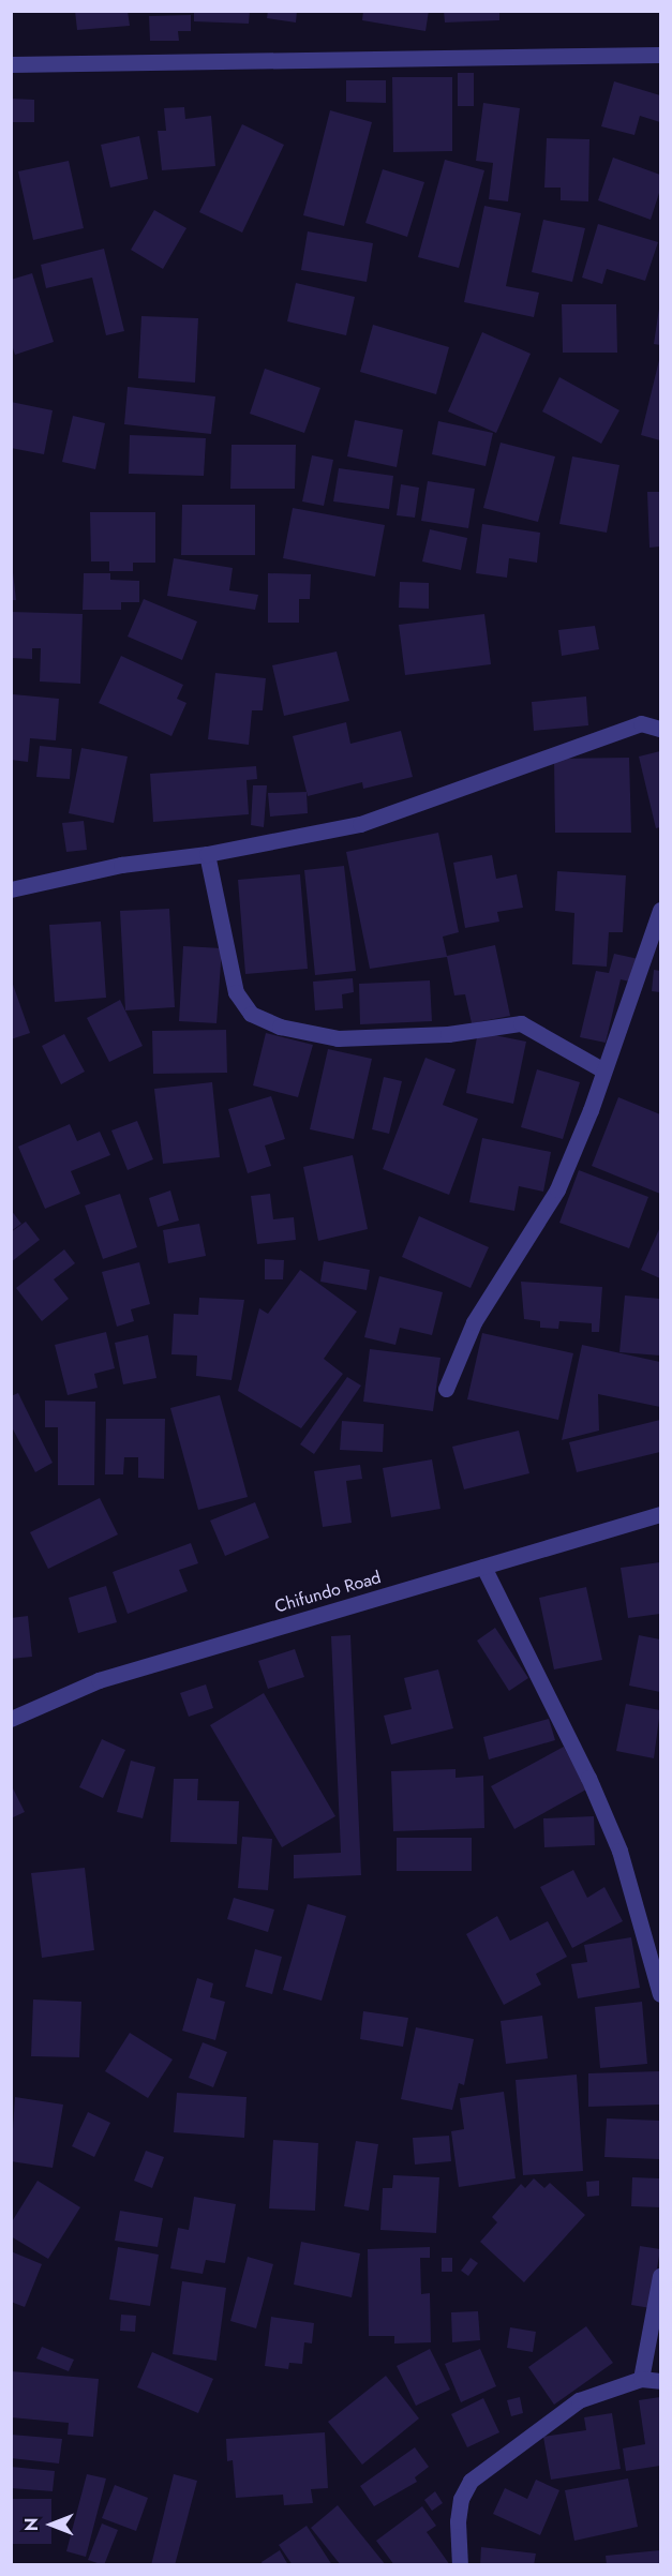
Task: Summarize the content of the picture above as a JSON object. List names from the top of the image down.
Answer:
{
  "streets": {
    "street": ["Chifundo Road"]
  },
  "north": "left"
}
